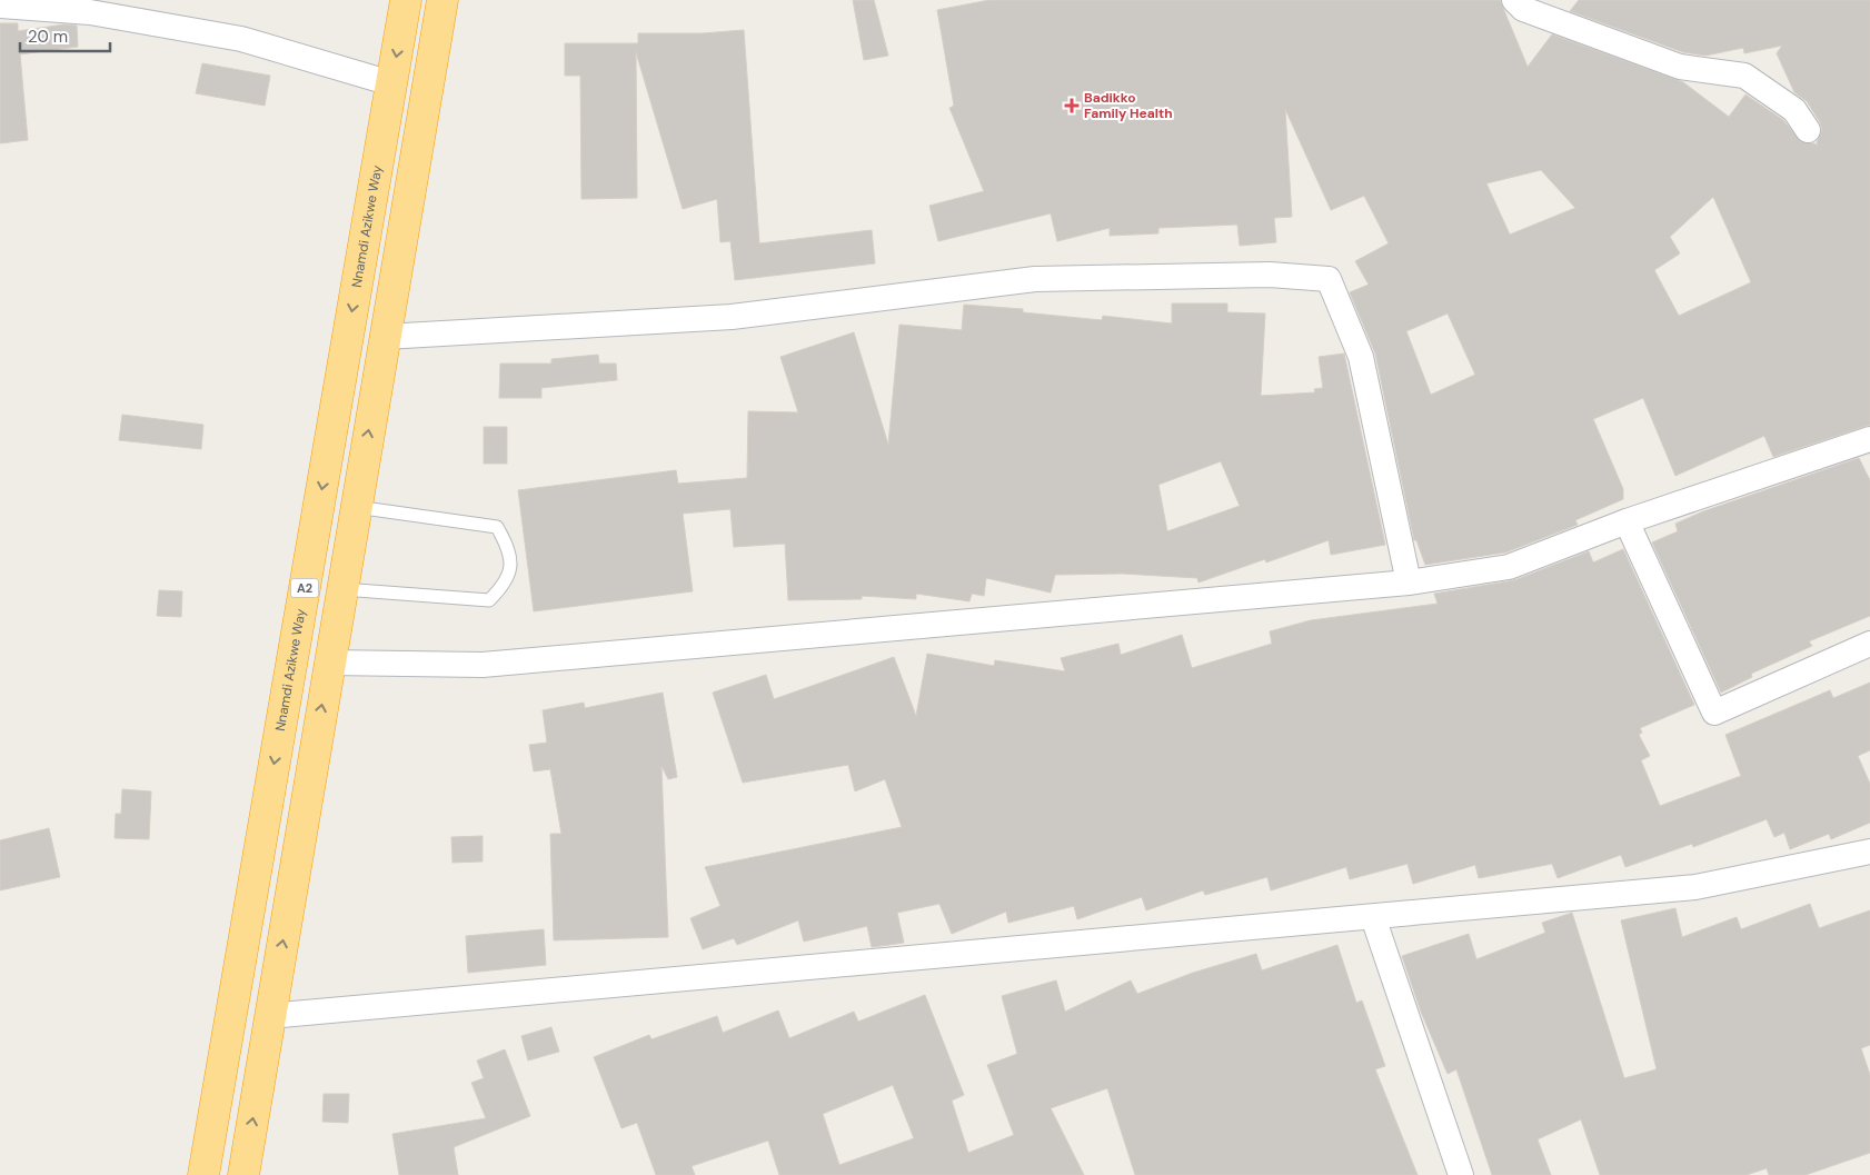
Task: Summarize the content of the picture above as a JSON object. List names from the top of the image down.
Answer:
{
  "streets": {
    "highway": ["Nnamdi Azikwe Way", "A2"]
  },
  "places": {
    "health": ["Badikko Family Health"]
  },
  "scale_bar": "20 m"
}
